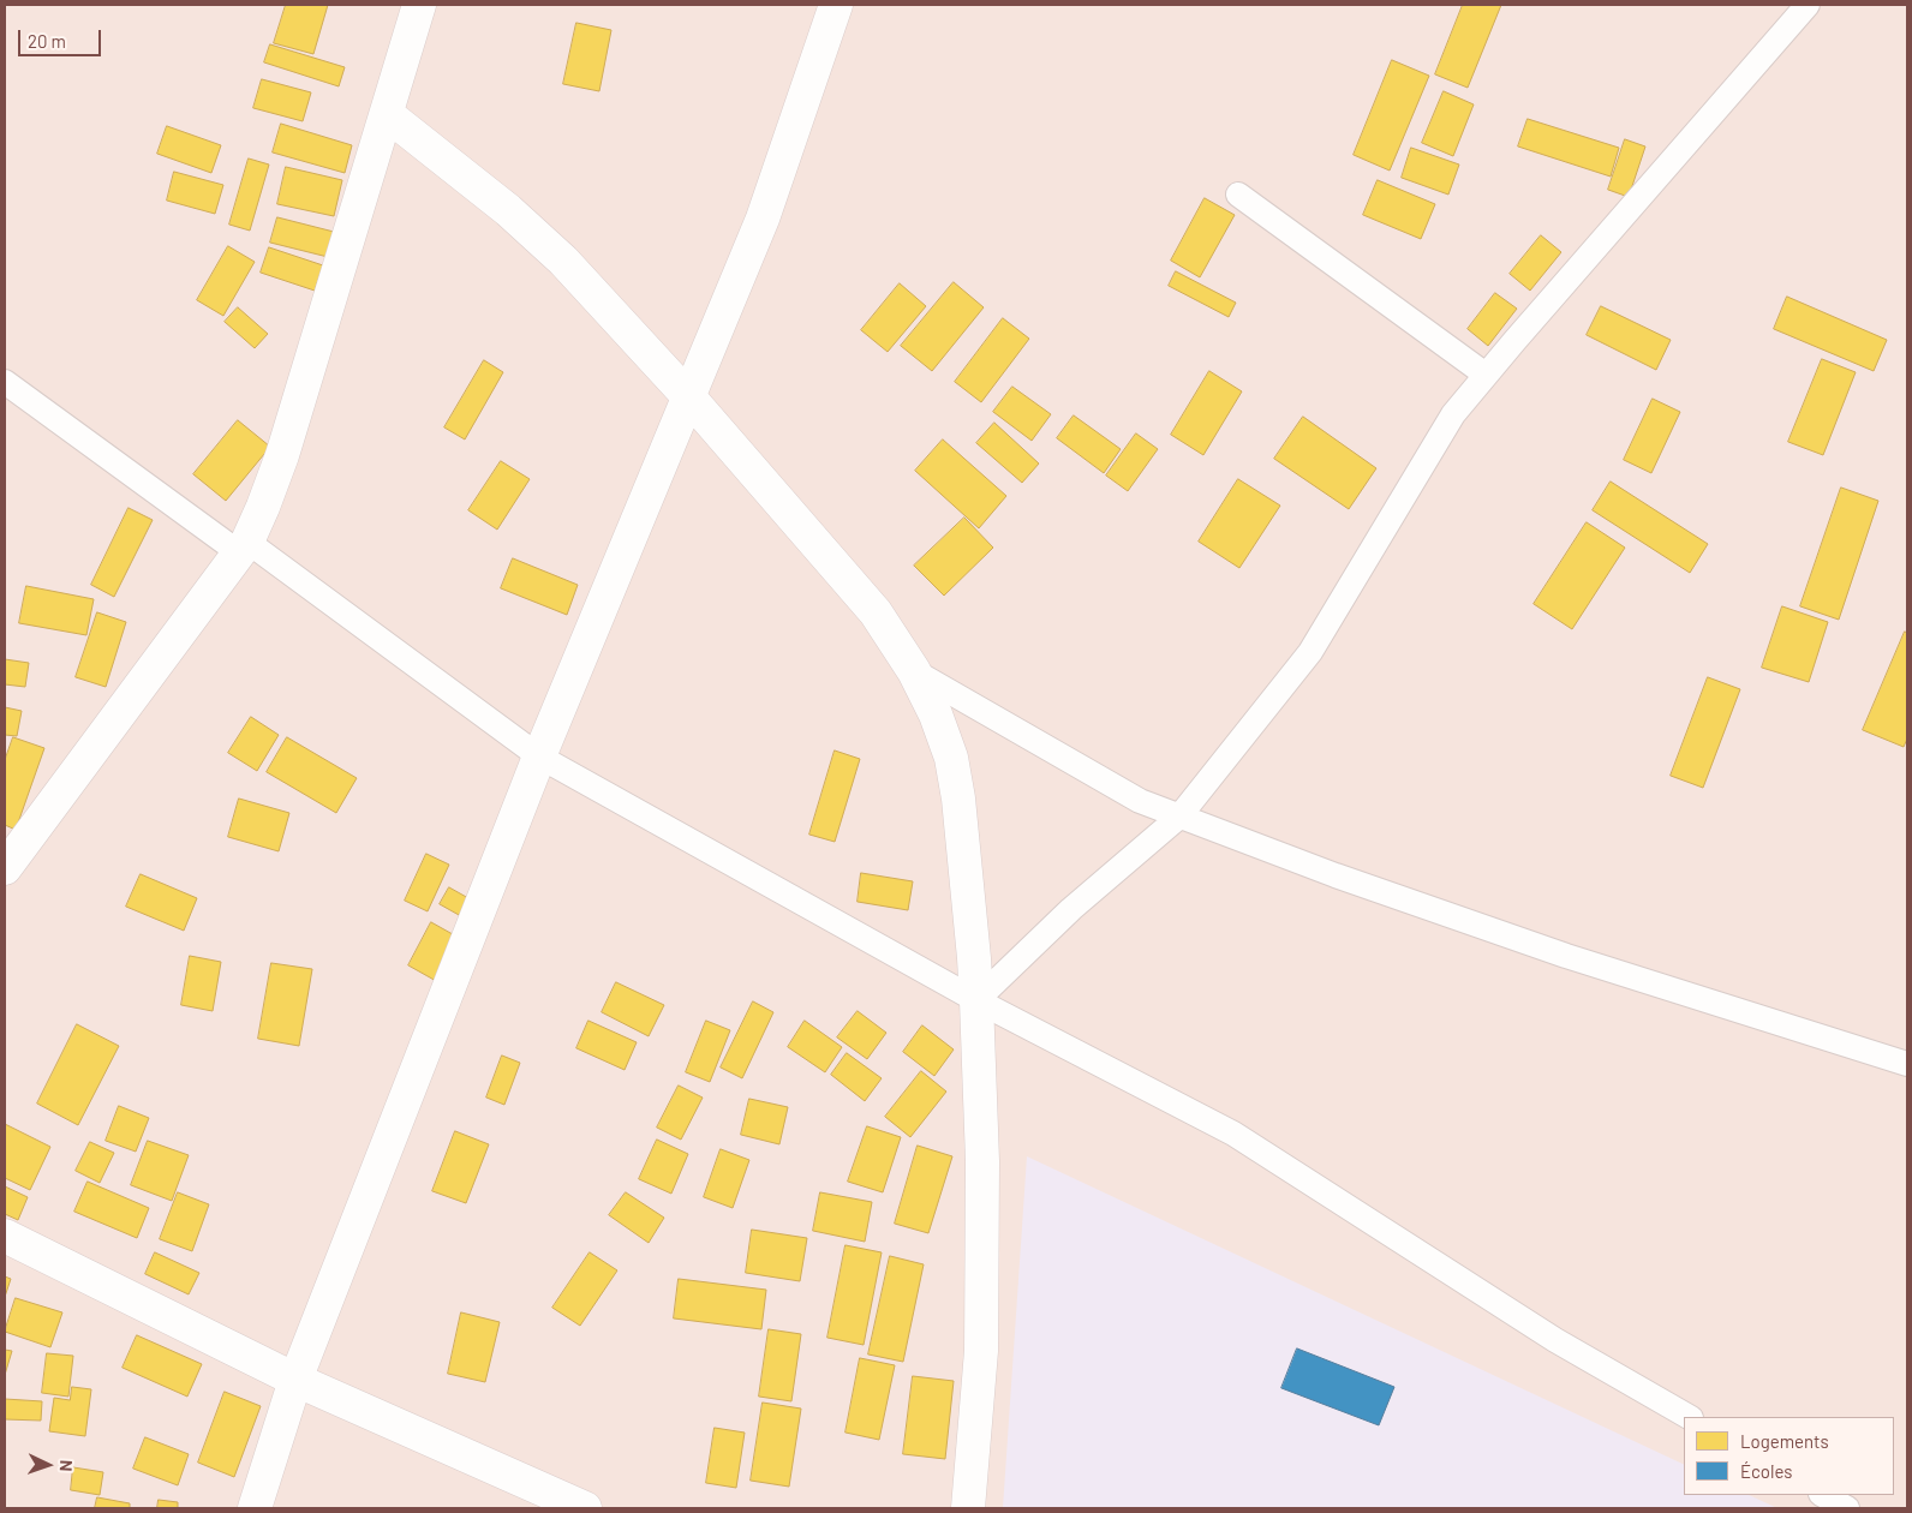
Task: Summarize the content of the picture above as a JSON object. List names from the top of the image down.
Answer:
{
  "legend": ["Logements", "Écoles"],
  "scale_bar": "20 m",
  "north": "right"
}
